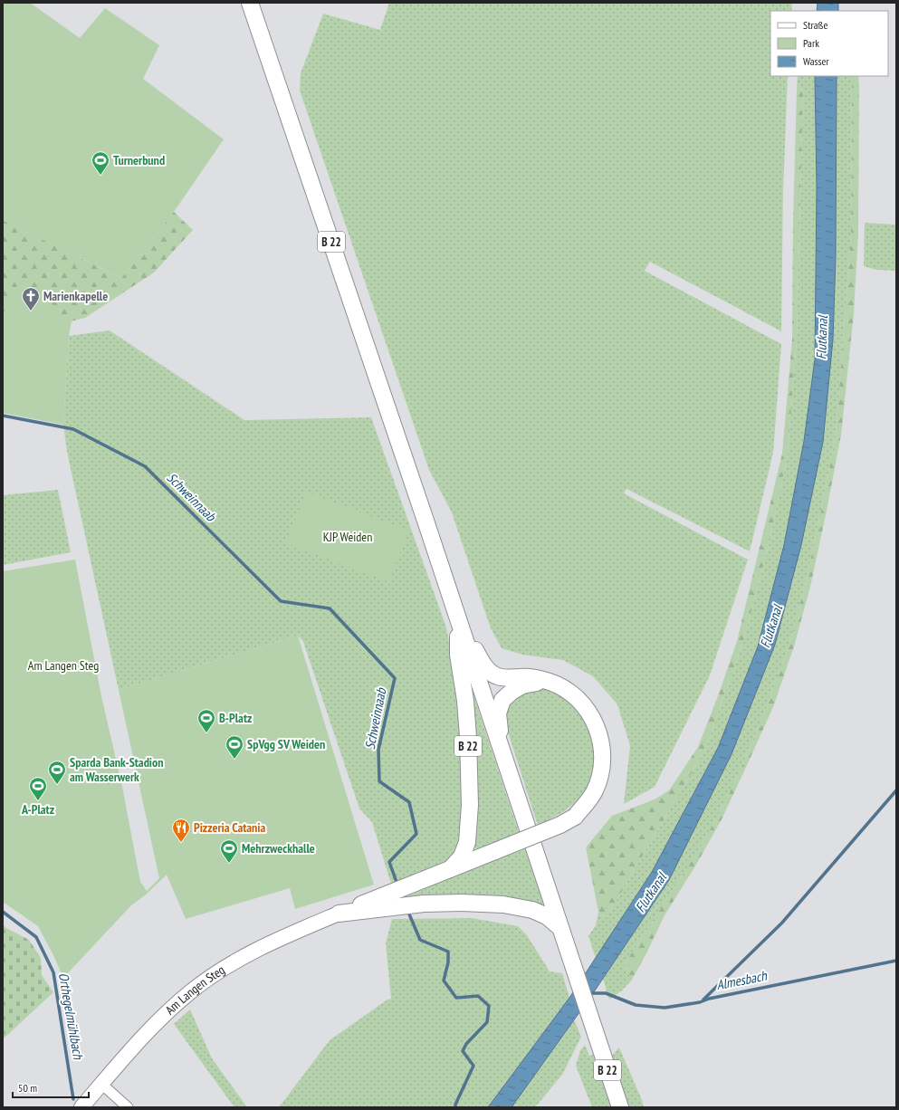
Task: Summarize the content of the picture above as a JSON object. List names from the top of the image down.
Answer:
{
  "streets": {
    "main road": ["B 22"],
    "street": ["Am Langen Steg"]
  },
  "water": [
    "Flutkanal",
    "Schweinnaab",
    "Almesbach",
    "Orthegelmühlbach"
  ],
  "parks": ["KJP Weiden", "Am Langen Steg"],
  "places": {
    "sports": [
      "Turnerbund",
      "B-Platz",
      "SpVgg SV Weiden",
      "Sparda Bank-Stadion am Wasserwerk",
      "A-Platz",
      "Mehrzweckhalle"
    ],
    "church": ["Marienkapelle"],
    "restaurant": ["Pizzeria Catania"]
  },
  "legend": ["Straße", "Park", "Wasser"],
  "scale_bar": "50 m"
}
